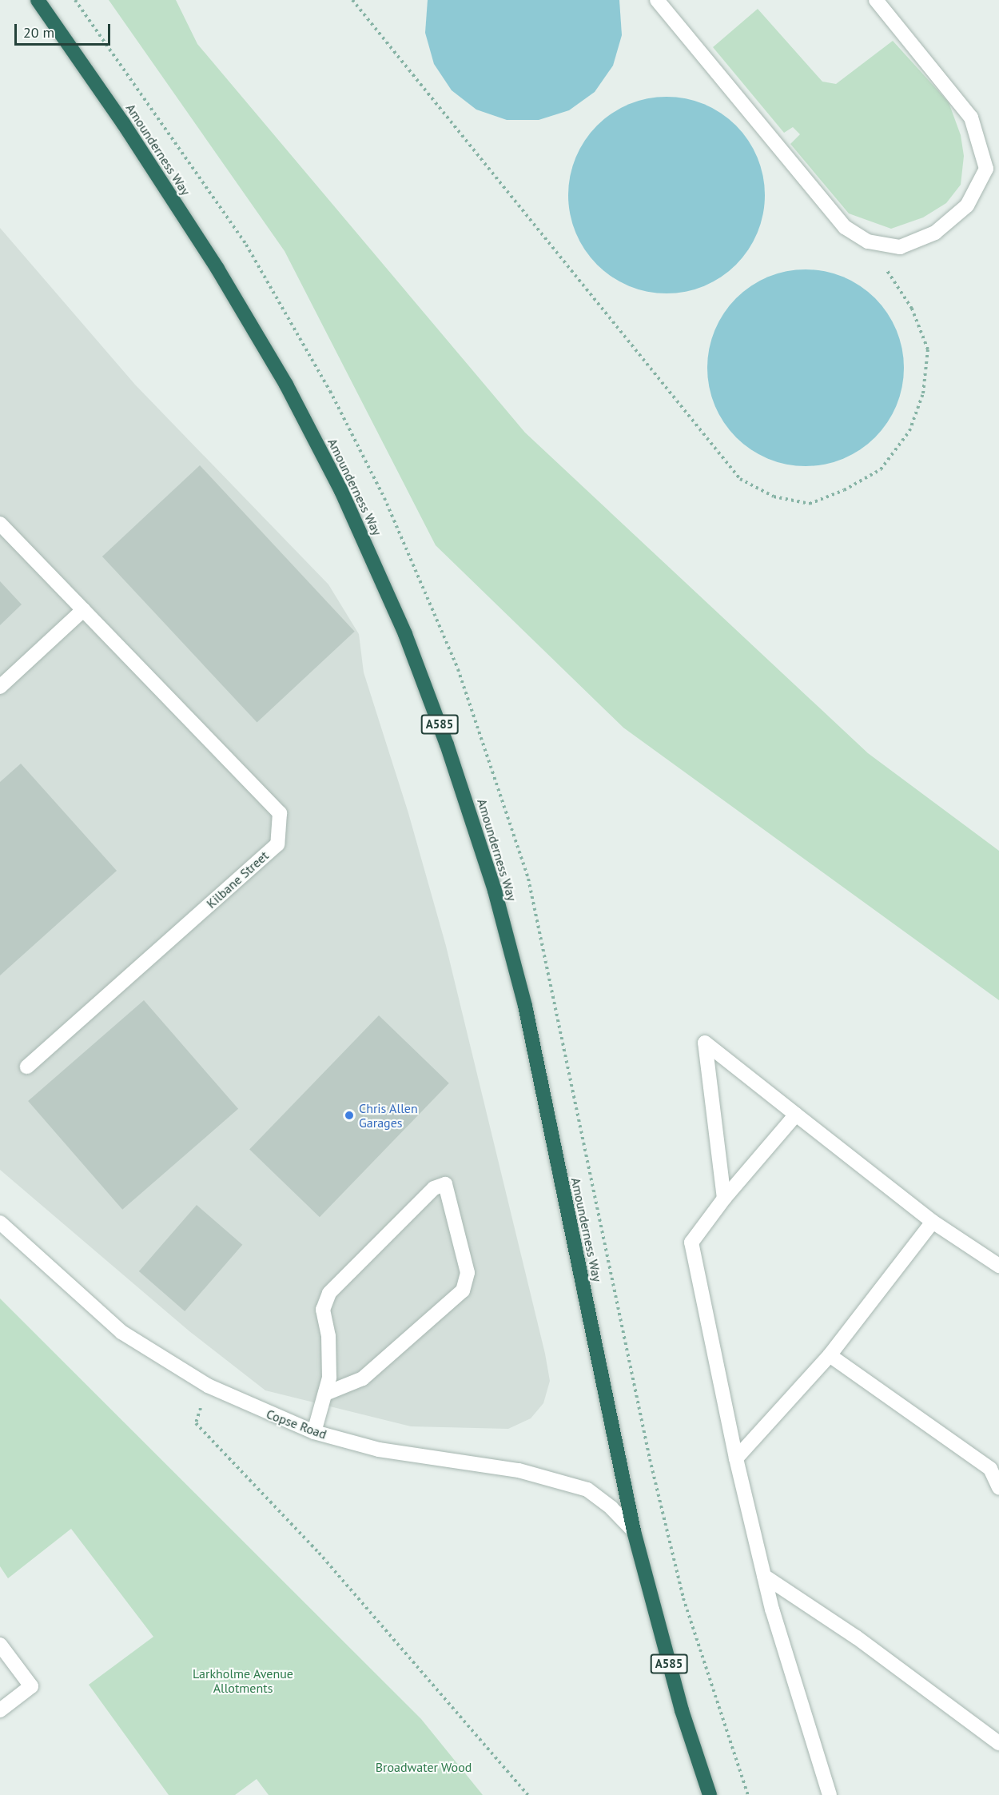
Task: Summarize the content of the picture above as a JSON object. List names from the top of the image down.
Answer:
{
  "streets": {
    "highway": ["Amounderness Way", "A585"],
    "street": ["Kilbane Street", "Copse Road"]
  },
  "crossings": [
    ["Amounderness Way", "Copse Road"]
  ],
  "parks": ["Larkholme Avenue Allotments", "Broadwater Wood"],
  "places": ["Chris Allen Garages"],
  "scale_bar": "20 m"
}
